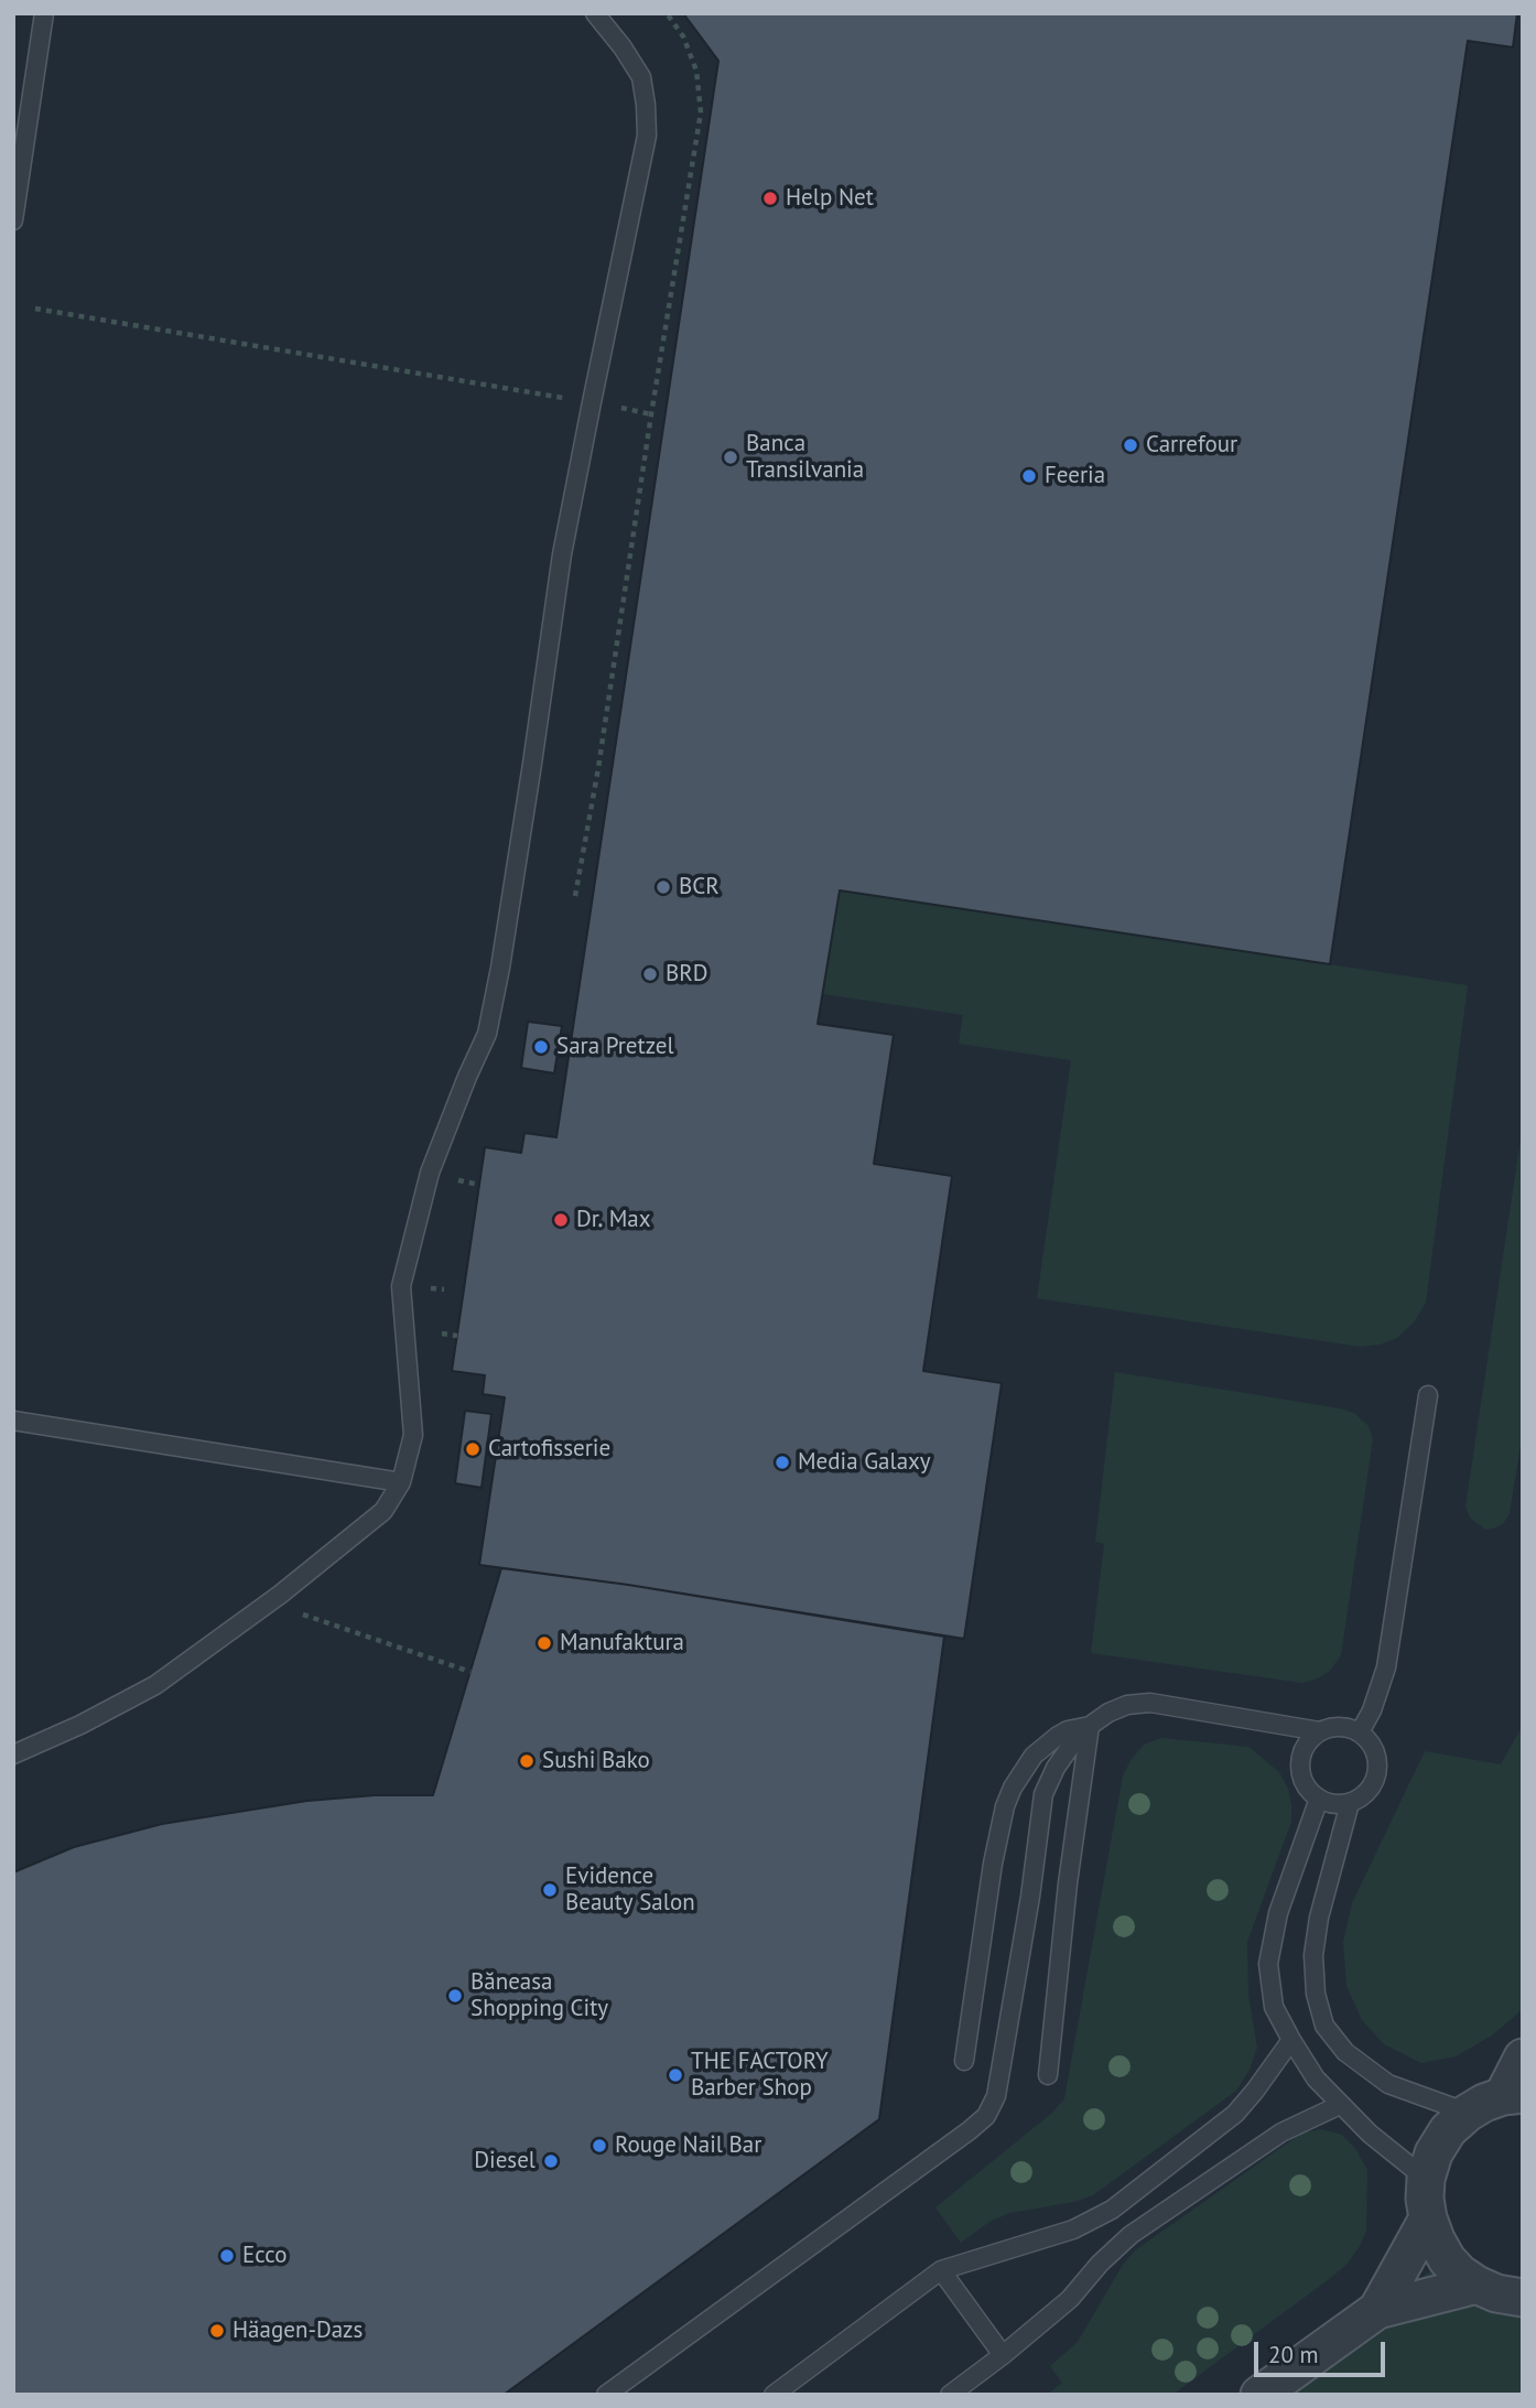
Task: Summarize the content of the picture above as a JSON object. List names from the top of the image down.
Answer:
{
  "places": [
    "Help Net",
    "Carrefour",
    "Banca Transilvania",
    "Feeria",
    "BCR",
    "BRD",
    "Sara Pretzel",
    "Dr. Max",
    "Cartofisserie",
    "Media Galaxy",
    "Manufaktura",
    "Sushi Bako",
    "Evidence Beauty Salon",
    "Băneasa Shopping City",
    "THE FACTORY Barber Shop",
    "Rouge Nail Bar",
    "Diesel",
    "Ecco",
    "Häagen-Dazs"
  ],
  "scale_bar": "20 m"
}
